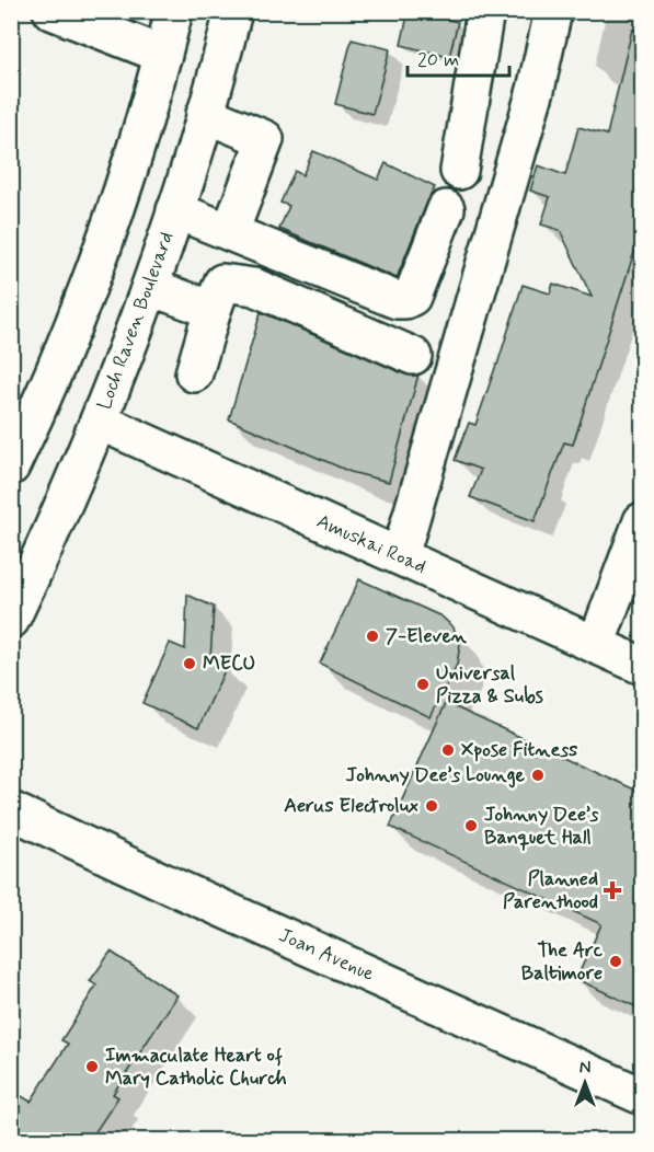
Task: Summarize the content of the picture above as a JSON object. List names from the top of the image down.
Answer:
{
  "streets": {
    "street": ["Loch Raven Boulevard", "Amuskai Road", "Joan Avenue"]
  },
  "crossings": [
    ["Loch Raven Boulevard", "Amuskai Road"]
  ],
  "places": {
    "other": [
      "7-Eleven",
      "MECU",
      "Universal Pizza & Subs",
      "Xpose Fitness",
      "Johnny Dee’s Lounge",
      "Aerus Electrolux",
      "Johnny Dee’s Banquet Hall",
      "The Arc Baltimore",
      "Immaculate Heart of Mary Catholic Church"
    ],
    "health": ["Planned Parenthood"]
  },
  "scale_bar": "20 m",
  "north": "top"
}
